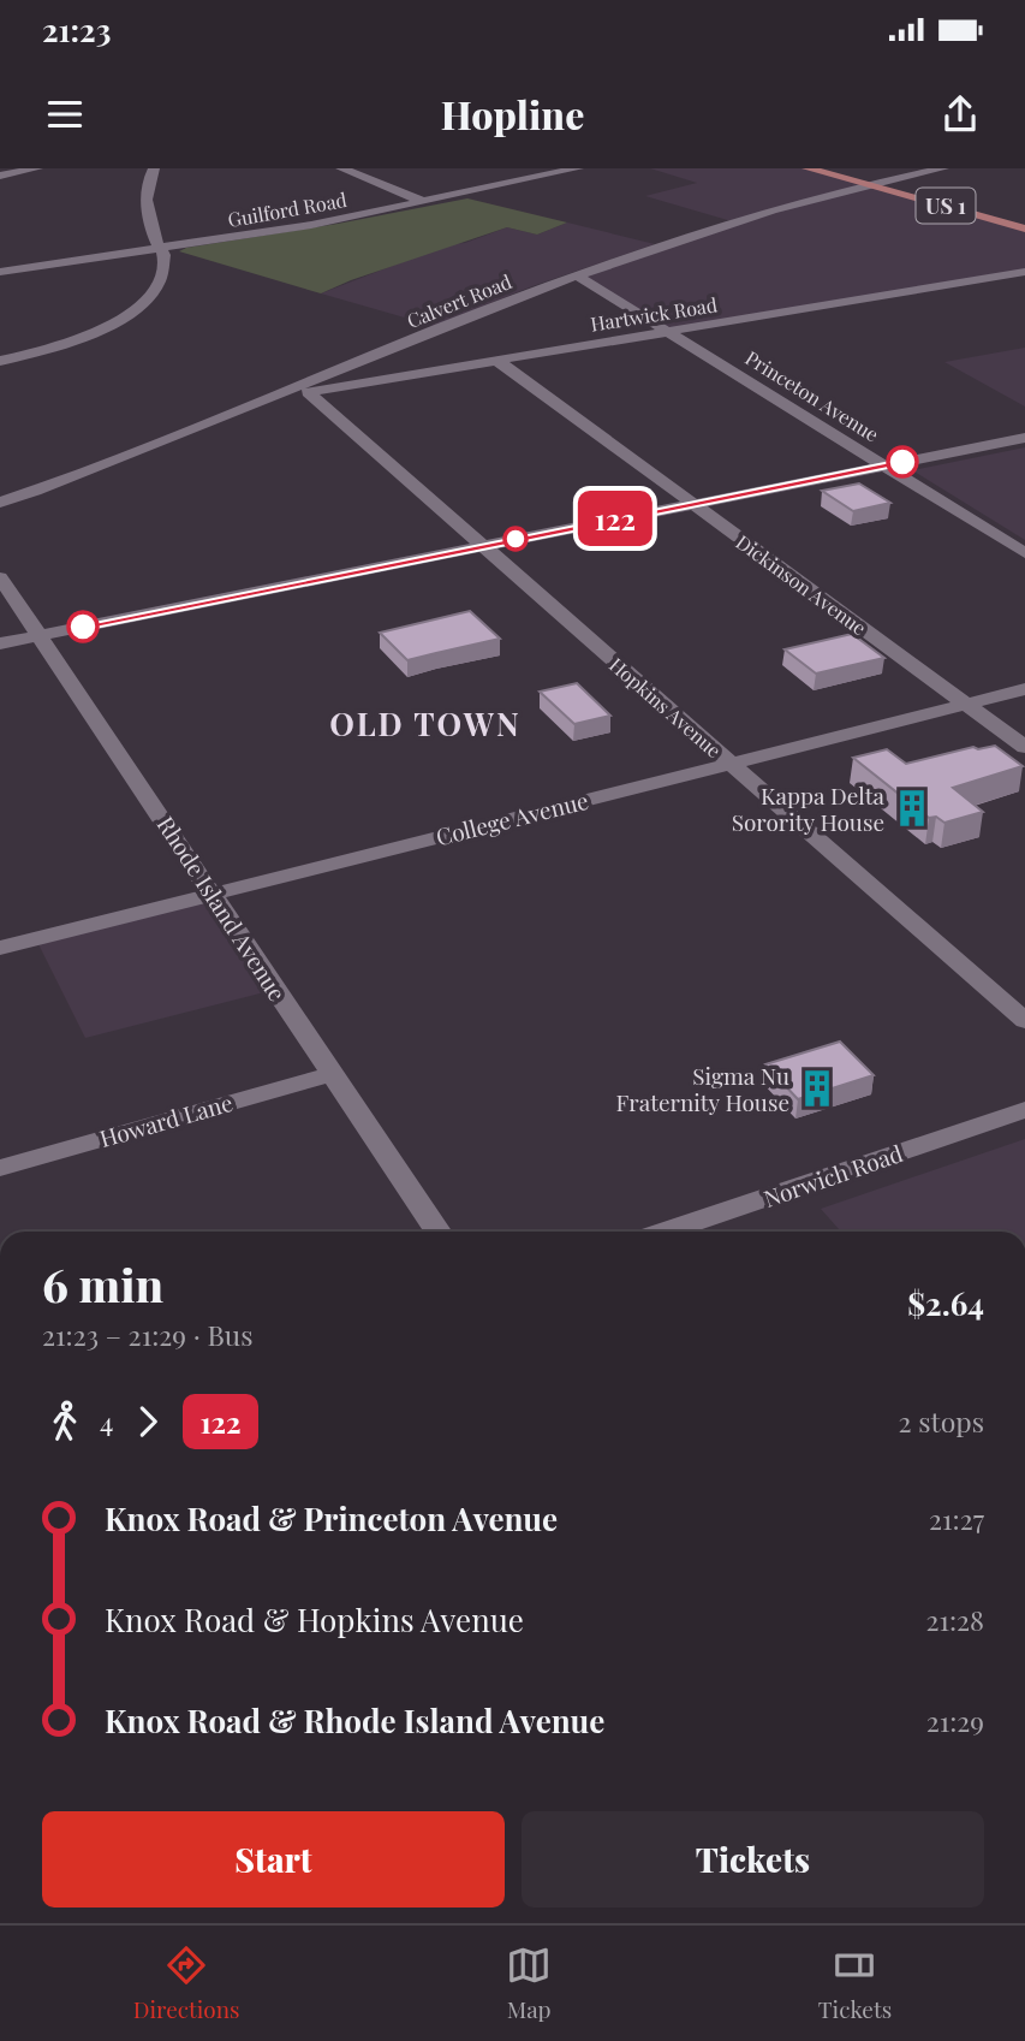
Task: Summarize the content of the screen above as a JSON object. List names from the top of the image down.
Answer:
{
  "streets": {
    "main road": ["US 1"],
    "street": [
      "Guilford Road",
      "Calvert Road",
      "Hartwick Road",
      "Princeton Avenue",
      "Dickinson Avenue",
      "Hopkins Avenue",
      "College Avenue",
      "Rhode Island Avenue",
      "Howard Lane",
      "Norwich Road"
    ]
  },
  "crossings": [
    ["US 1", "Calvert Road"],
    ["Calvert Road", "Hartwick Road"],
    ["Calvert Road", "Princeton Avenue"],
    ["Hartwick Road", "Princeton Avenue"],
    ["Hartwick Road", "Dickinson Avenue"],
    ["Hartwick Road", "Hopkins Avenue"],
    ["Dickinson Avenue", "College Avenue"],
    ["Hopkins Avenue", "College Avenue"],
    ["College Avenue", "Rhode Island Avenue"],
    ["Rhode Island Avenue", "Howard Lane"]
  ],
  "districts": ["OLD TOWN"],
  "places": {
    "building": ["Kappa Delta Sorority House", "Sigma Nu Fraternity House"]
  },
  "lines": ["bus line 122"],
  "page": {
    "status": "21:23",
    "header": "Hopline",
    "on_map": "122",
    "heading": ["6 min", "21:23 – 21:29 · Bus", "$2.64"],
    "legs": ["4", "122", "2 stops"],
    "list": [
      {
        "name": "Knox Road & Princeton Avenue",
        "value": "21:27"
      },
      {
        "name": "Knox Road & Hopkins Avenue",
        "value": "21:28"
      },
      {
        "name": "Knox Road & Rhode Island Avenue",
        "value": "21:29"
      }
    ],
    "buttons": ["Start", "Tickets"],
    "tabs": ["Directions", "Map", "Tickets"]
  }
}
